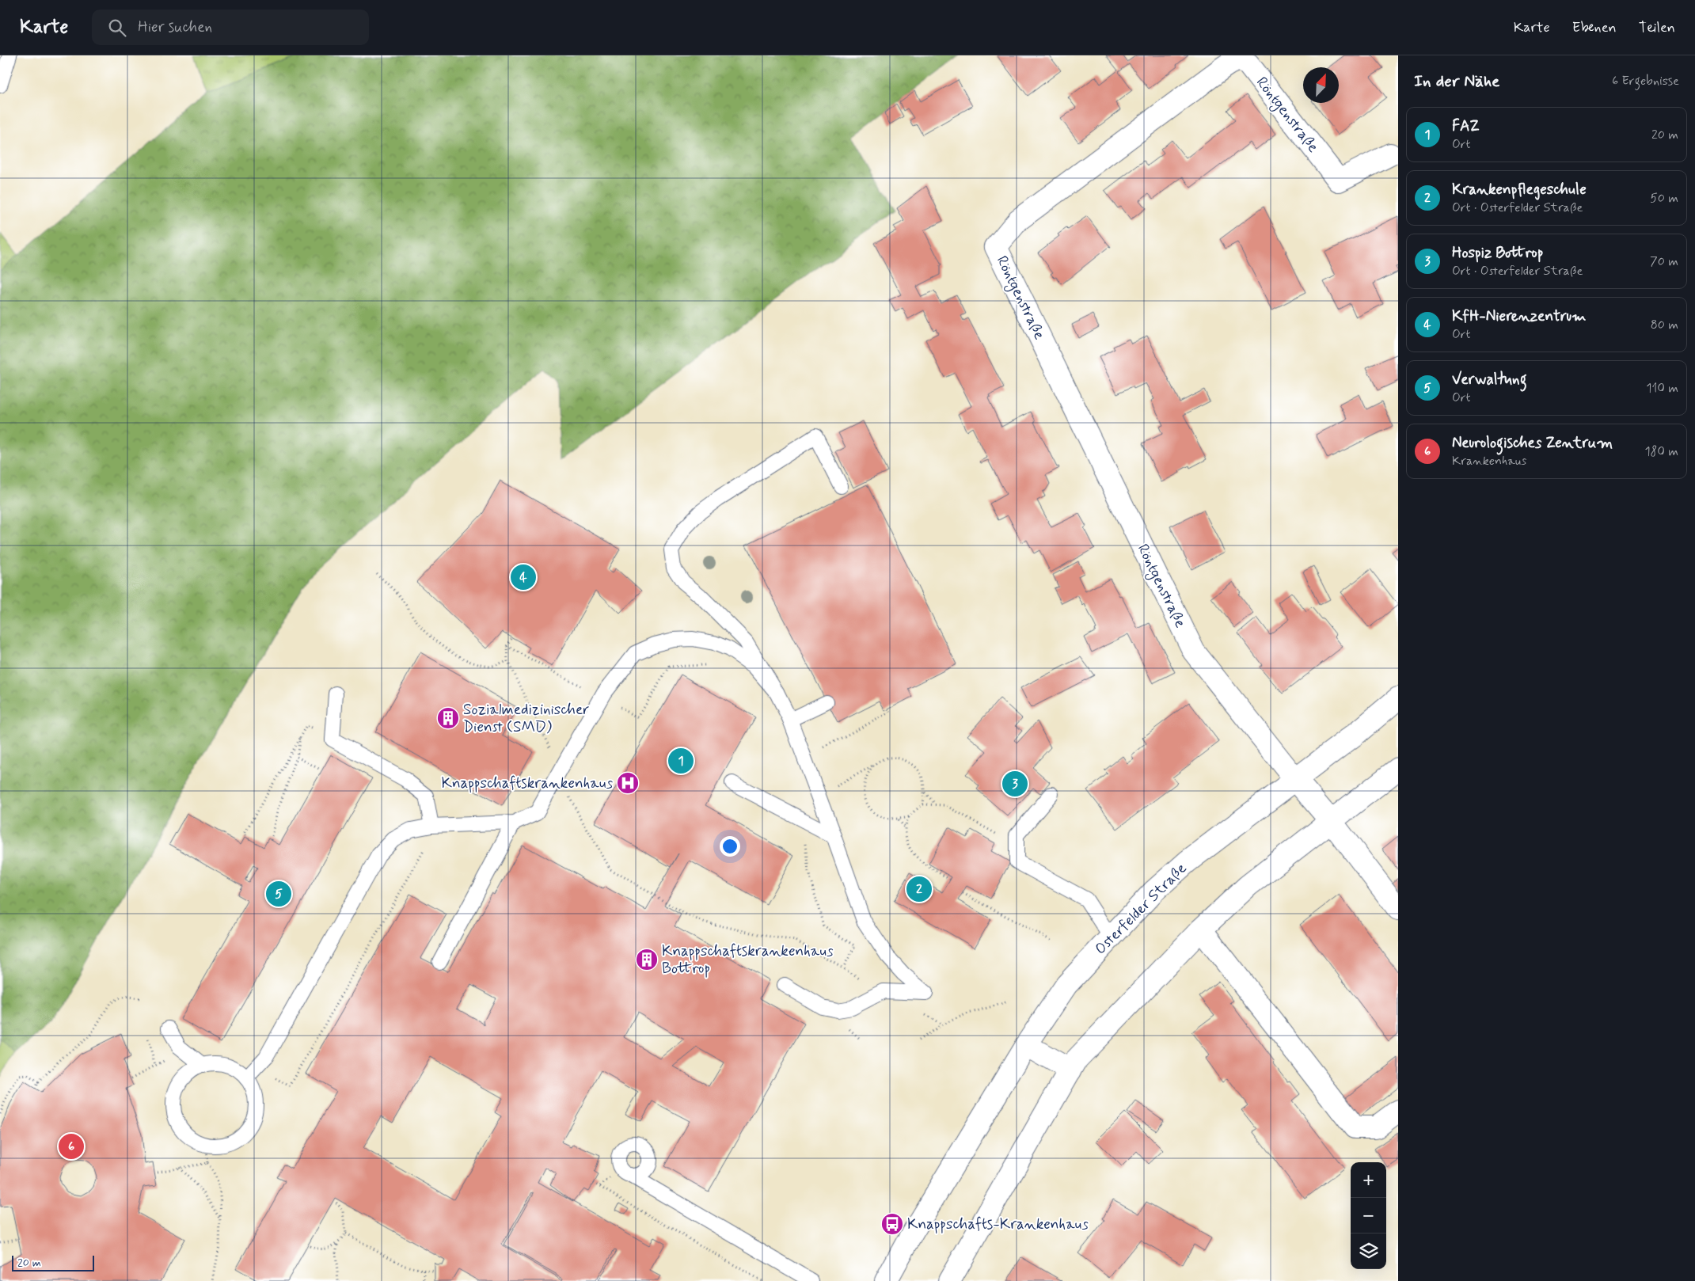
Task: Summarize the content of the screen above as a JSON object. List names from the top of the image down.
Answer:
{
  "streets": {
    "street": ["Röntgenstraße", "Osterfelder Straße"]
  },
  "crossings": [
    ["Röntgenstraße", "Osterfelder Straße"]
  ],
  "places": {
    "building": ["Sozialmedizinischer Dienst (SMD)", "Knappschaftskrankenhaus Bottrop"],
    "hospital": ["Knappschaftskrankenhaus"],
    "bus stop": ["Knappschafts-Krankenhaus"]
  },
  "scale_bar": "20 m",
  "north": "top right",
  "page": {
    "header": "Karte",
    "search": "Hier suchen",
    "nav": ["Karte", "Ebenen", "Teilen"],
    "heading": ["In der Nähe", "6 Ergebnisse"],
    "list": [
      {
        "mark": "1",
        "name": "FAZ",
        "note": "Ort",
        "value": "20 m"
      },
      {
        "mark": "2",
        "name": "Krankenpflegeschule",
        "note": "Ort · Osterfelder Straße",
        "value": "50 m"
      },
      {
        "mark": "3",
        "name": "Hospiz Bottrop",
        "note": "Ort · Osterfelder Straße",
        "value": "70 m"
      },
      {
        "mark": "4",
        "name": "KfH-Nierenzentrum",
        "note": "Ort",
        "value": "80 m"
      },
      {
        "mark": "5",
        "name": "Verwaltung",
        "note": "Ort",
        "value": "110 m"
      },
      {
        "mark": "6",
        "name": "Neurologisches Zentrum",
        "note": "Krankenhaus",
        "value": "180 m"
      }
    ],
    "pins": [
      "4",
      "1",
      "3",
      "2",
      "5",
      "6"
    ],
    "map_buttons": ["+", "−"],
    "scale": "20 m"
  }
}
